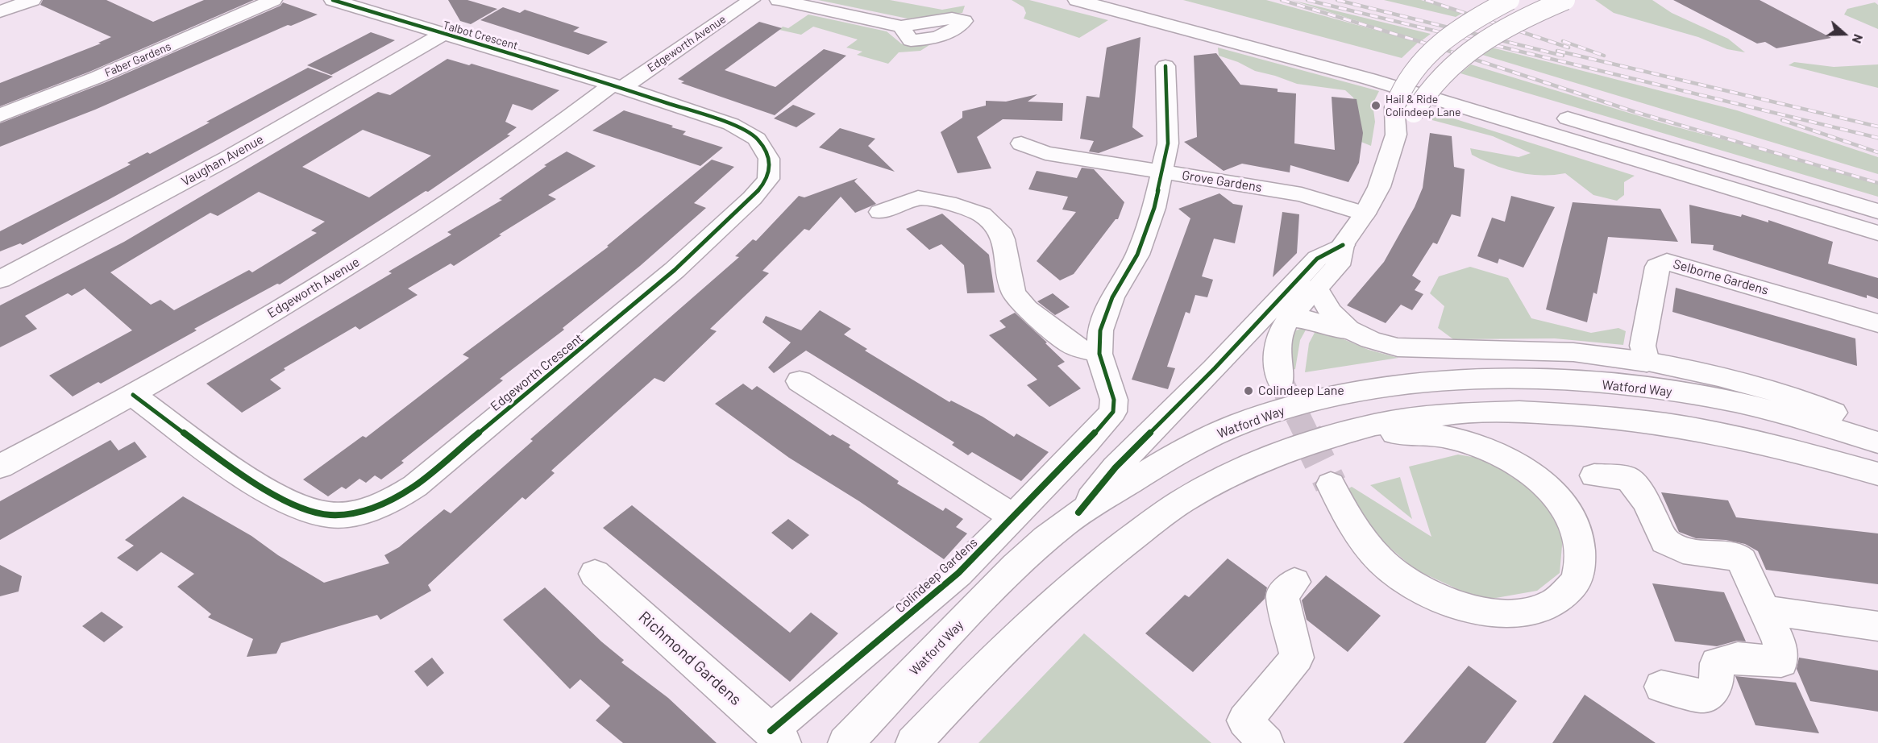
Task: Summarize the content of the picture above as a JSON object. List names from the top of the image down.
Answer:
{
  "streets": {
    "main road": [
      "Talbot Crescent",
      "Edgeworth Avenue",
      "Faber Gardens",
      "Vaughan Avenue",
      "Grove Gardens",
      "Selborne Gardens",
      "Edgeworth Crescent",
      "Watford Way",
      "Colindeep Gardens",
      "Richmond Gardens"
    ]
  },
  "crossings": [
    ["Talbot Crescent", "Edgeworth Avenue"],
    ["Talbot Crescent", "Vaughan Avenue"],
    ["Talbot Crescent", "Edgeworth Crescent"],
    ["Edgeworth Avenue", "Edgeworth Crescent"],
    ["Grove Gardens", "Colindeep Gardens"],
    ["Colindeep Gardens", "Richmond Gardens"]
  ],
  "places": ["Hail & Ride Colindeep Lane", "Colindeep Lane"],
  "north": "right"
}
